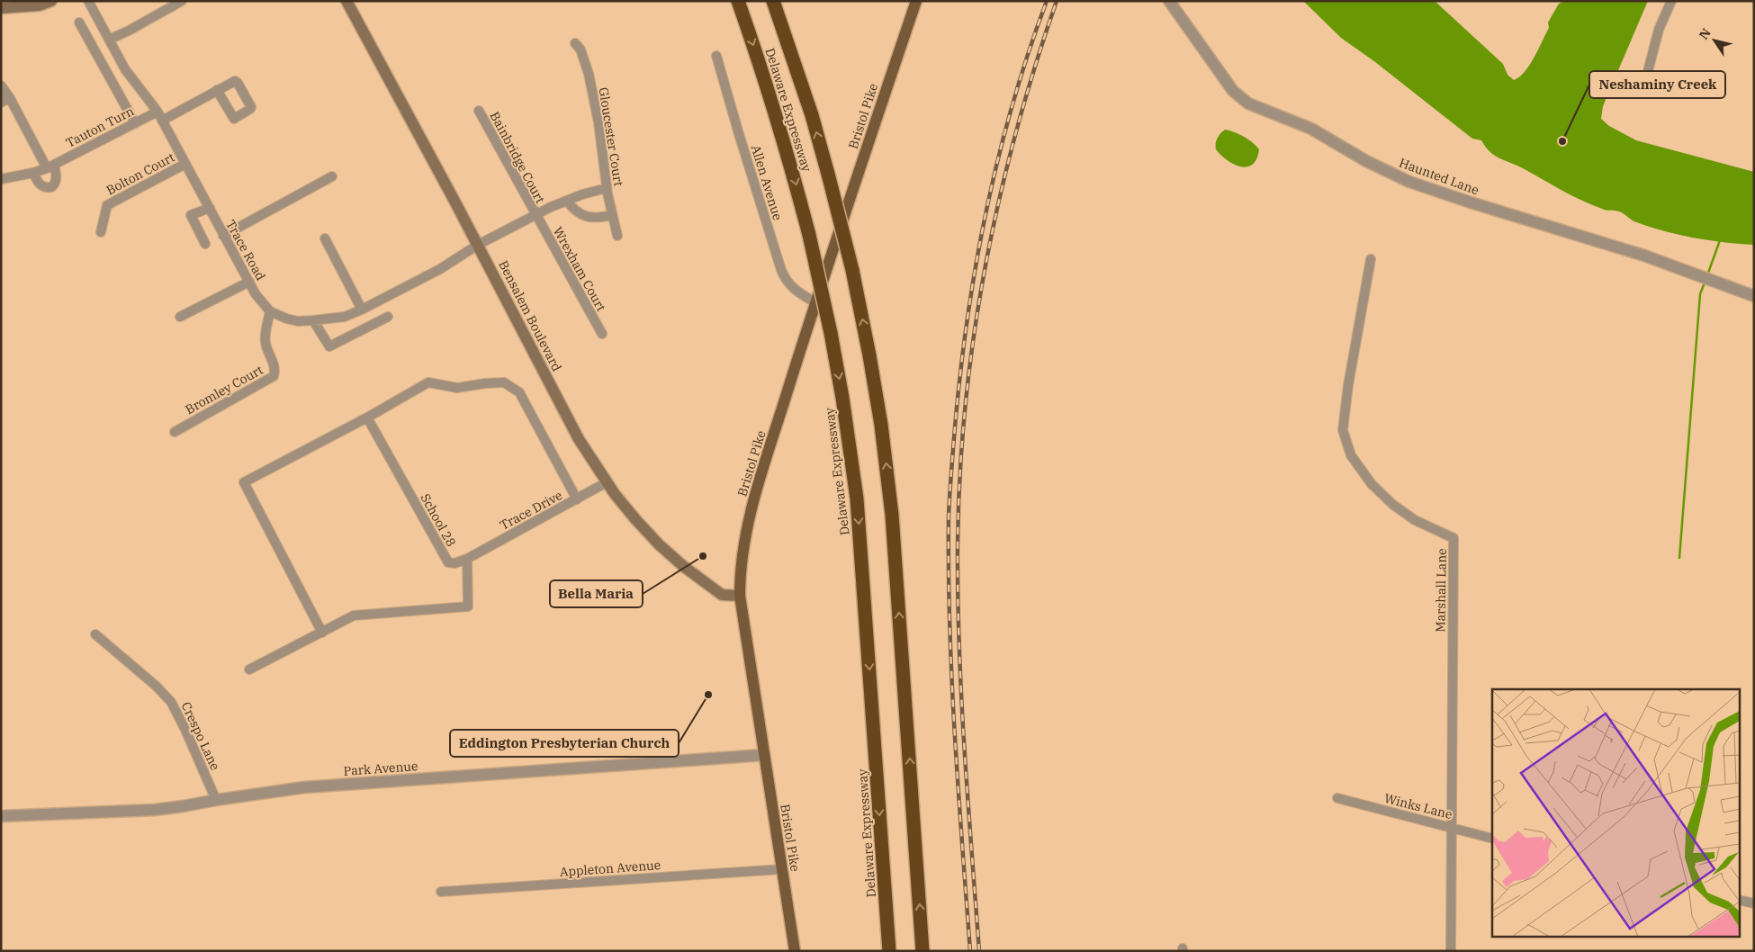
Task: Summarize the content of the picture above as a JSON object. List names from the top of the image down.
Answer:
{
  "streets": {
    "highway": ["Delaware Expressway"],
    "main road": ["Bristol Pike", "Bensalem Boulevard"],
    "street": [
      "Tauton Turn",
      "Gloucester Court",
      "Bainbridge Court",
      "Bolton Court",
      "Haunted Lane",
      "Allen Avenue",
      "Trace Road",
      "Wrexham Court",
      "Bromley Court",
      "Trace Drive",
      "School 28",
      "Marshall Lane",
      "Crespo Lane",
      "Park Avenue",
      "Winks Lane",
      "Appleton Avenue"
    ]
  },
  "crossings": [
    ["Bristol Pike", "Allen Avenue"],
    ["Bristol Pike", "Bensalem Boulevard"],
    ["Bristol Pike", "Park Avenue"],
    ["Bristol Pike", "Appleton Avenue"],
    ["Tauton Turn", "Trace Road"],
    ["Gloucester Court", "Trace Road"],
    ["Bainbridge Court", "Trace Road"],
    ["Bainbridge Court", "Wrexham Court"],
    ["Bolton Court", "Trace Road"],
    ["Trace Road", "Wrexham Court"],
    ["Trace Road", "Bensalem Boulevard"],
    ["Trace Road", "Bromley Court"],
    ["Bensalem Boulevard", "Trace Drive"],
    ["Trace Drive", "School 28"],
    ["Marshall Lane", "Winks Lane"],
    ["Crespo Lane", "Park Avenue"]
  ],
  "places": ["Neshaminy Creek", "Bella Maria", "Eddington Presbyterian Church"],
  "north": "top left"
}
